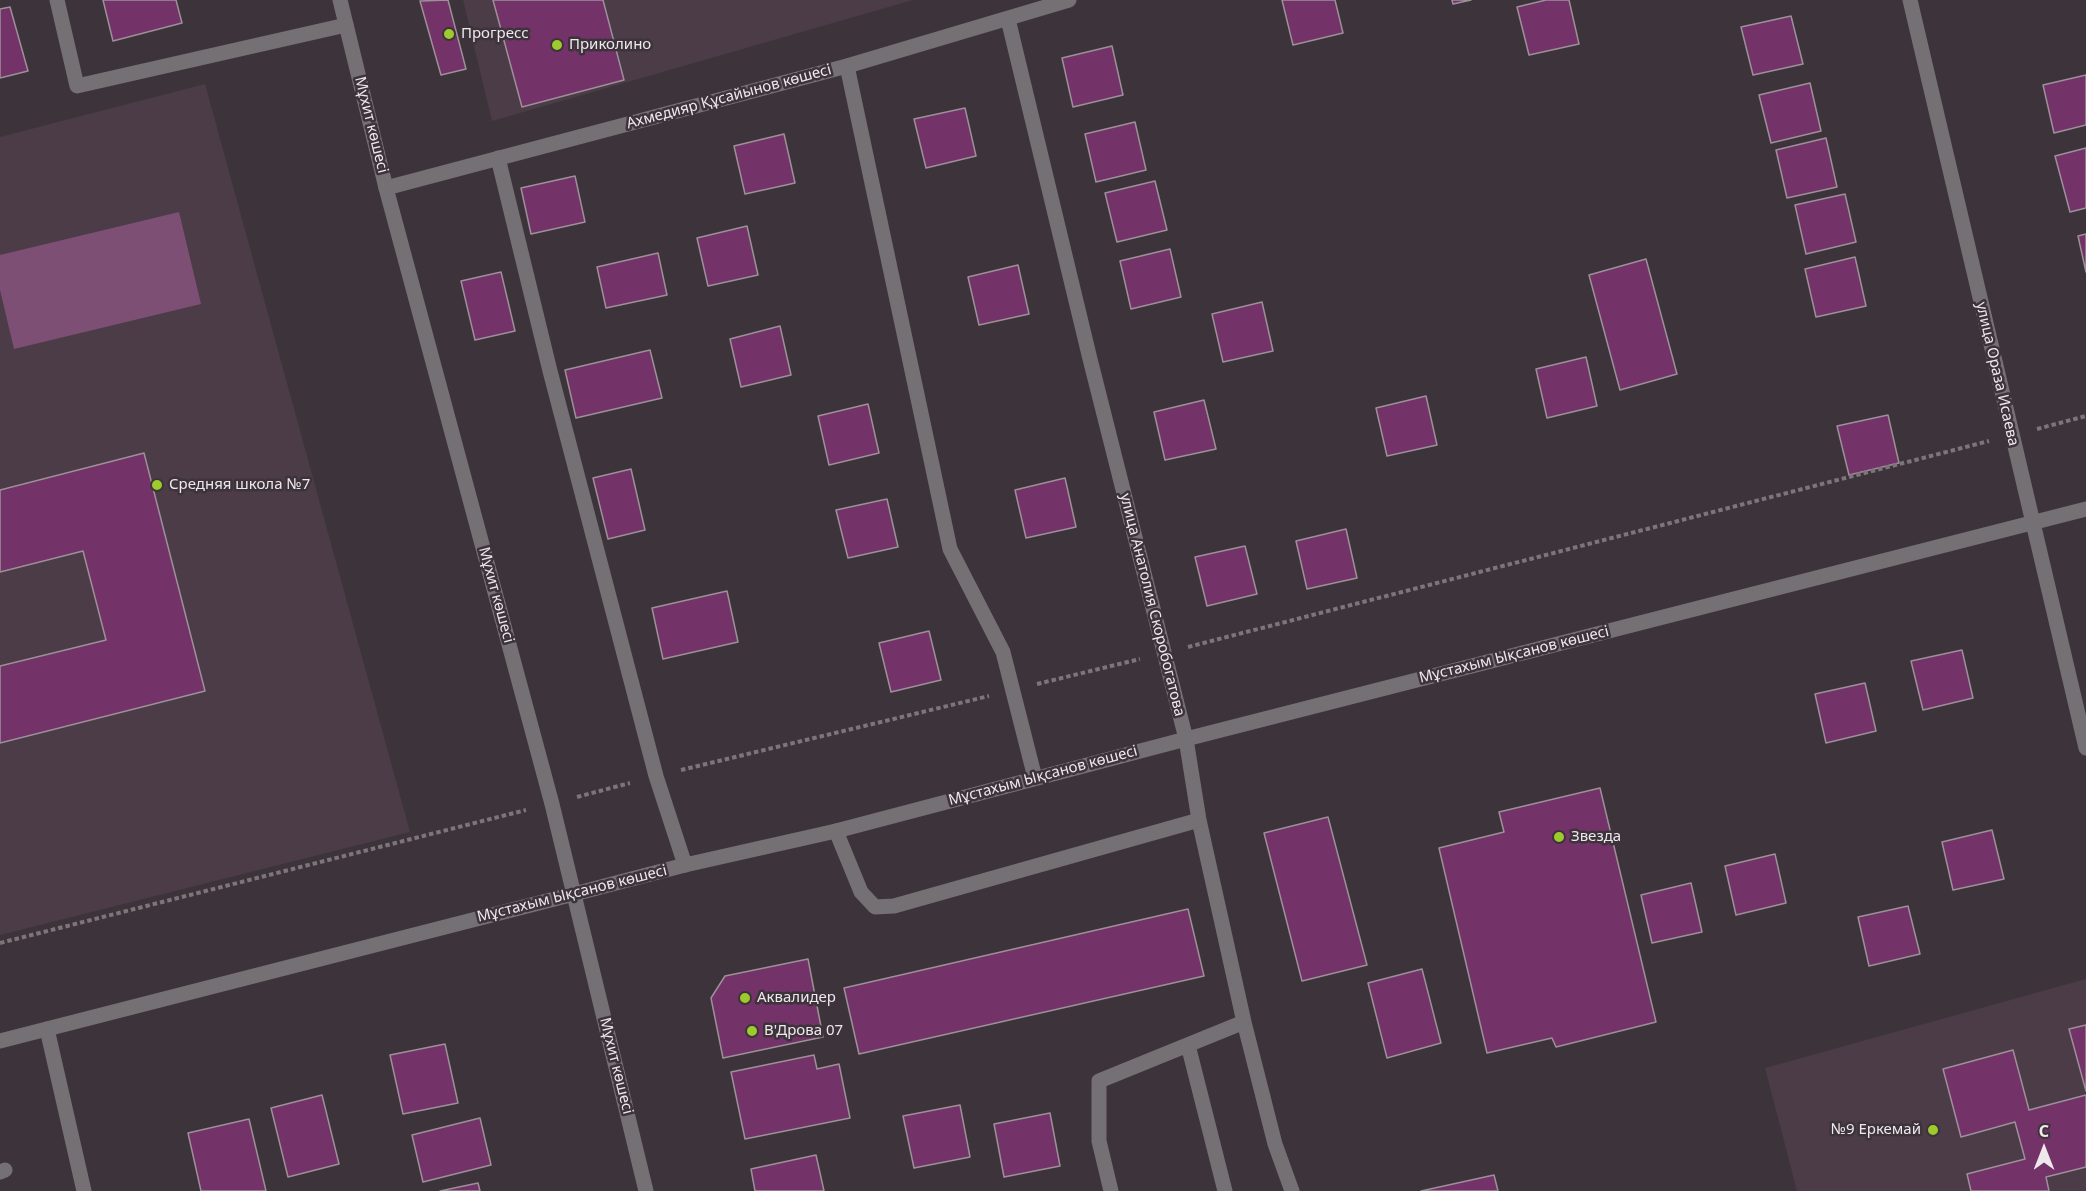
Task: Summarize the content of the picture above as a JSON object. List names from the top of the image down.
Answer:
{
  "streets": {
    "street": [
      "Ахмедияр Құсайынов көшесі",
      "Мұхит көшесі",
      "улица Ораза Исаева",
      "улица Анатолия Скоробогатова",
      "Мұстахым Ықсанов көшесі"
    ]
  },
  "crossings": [
    ["Ахмедияр Құсайынов көшесі", "Мұхит көшесі"],
    ["Ахмедияр Құсайынов көшесі", "улица Анатолия Скоробогатова"],
    ["Мұхит көшесі", "Мұстахым Ықсанов көшесі"],
    ["улица Ораза Исаева", "Мұстахым Ықсанов көшесі"],
    ["улица Анатолия Скоробогатова", "Мұстахым Ықсанов көшесі"]
  ],
  "places": [
    "Прогресс",
    "Приколино",
    "Средняя школа №7",
    "Звезда",
    "Аквалидер",
    "В'Дрова 07",
    "№9 Еркемай"
  ],
  "north": "top"
}
